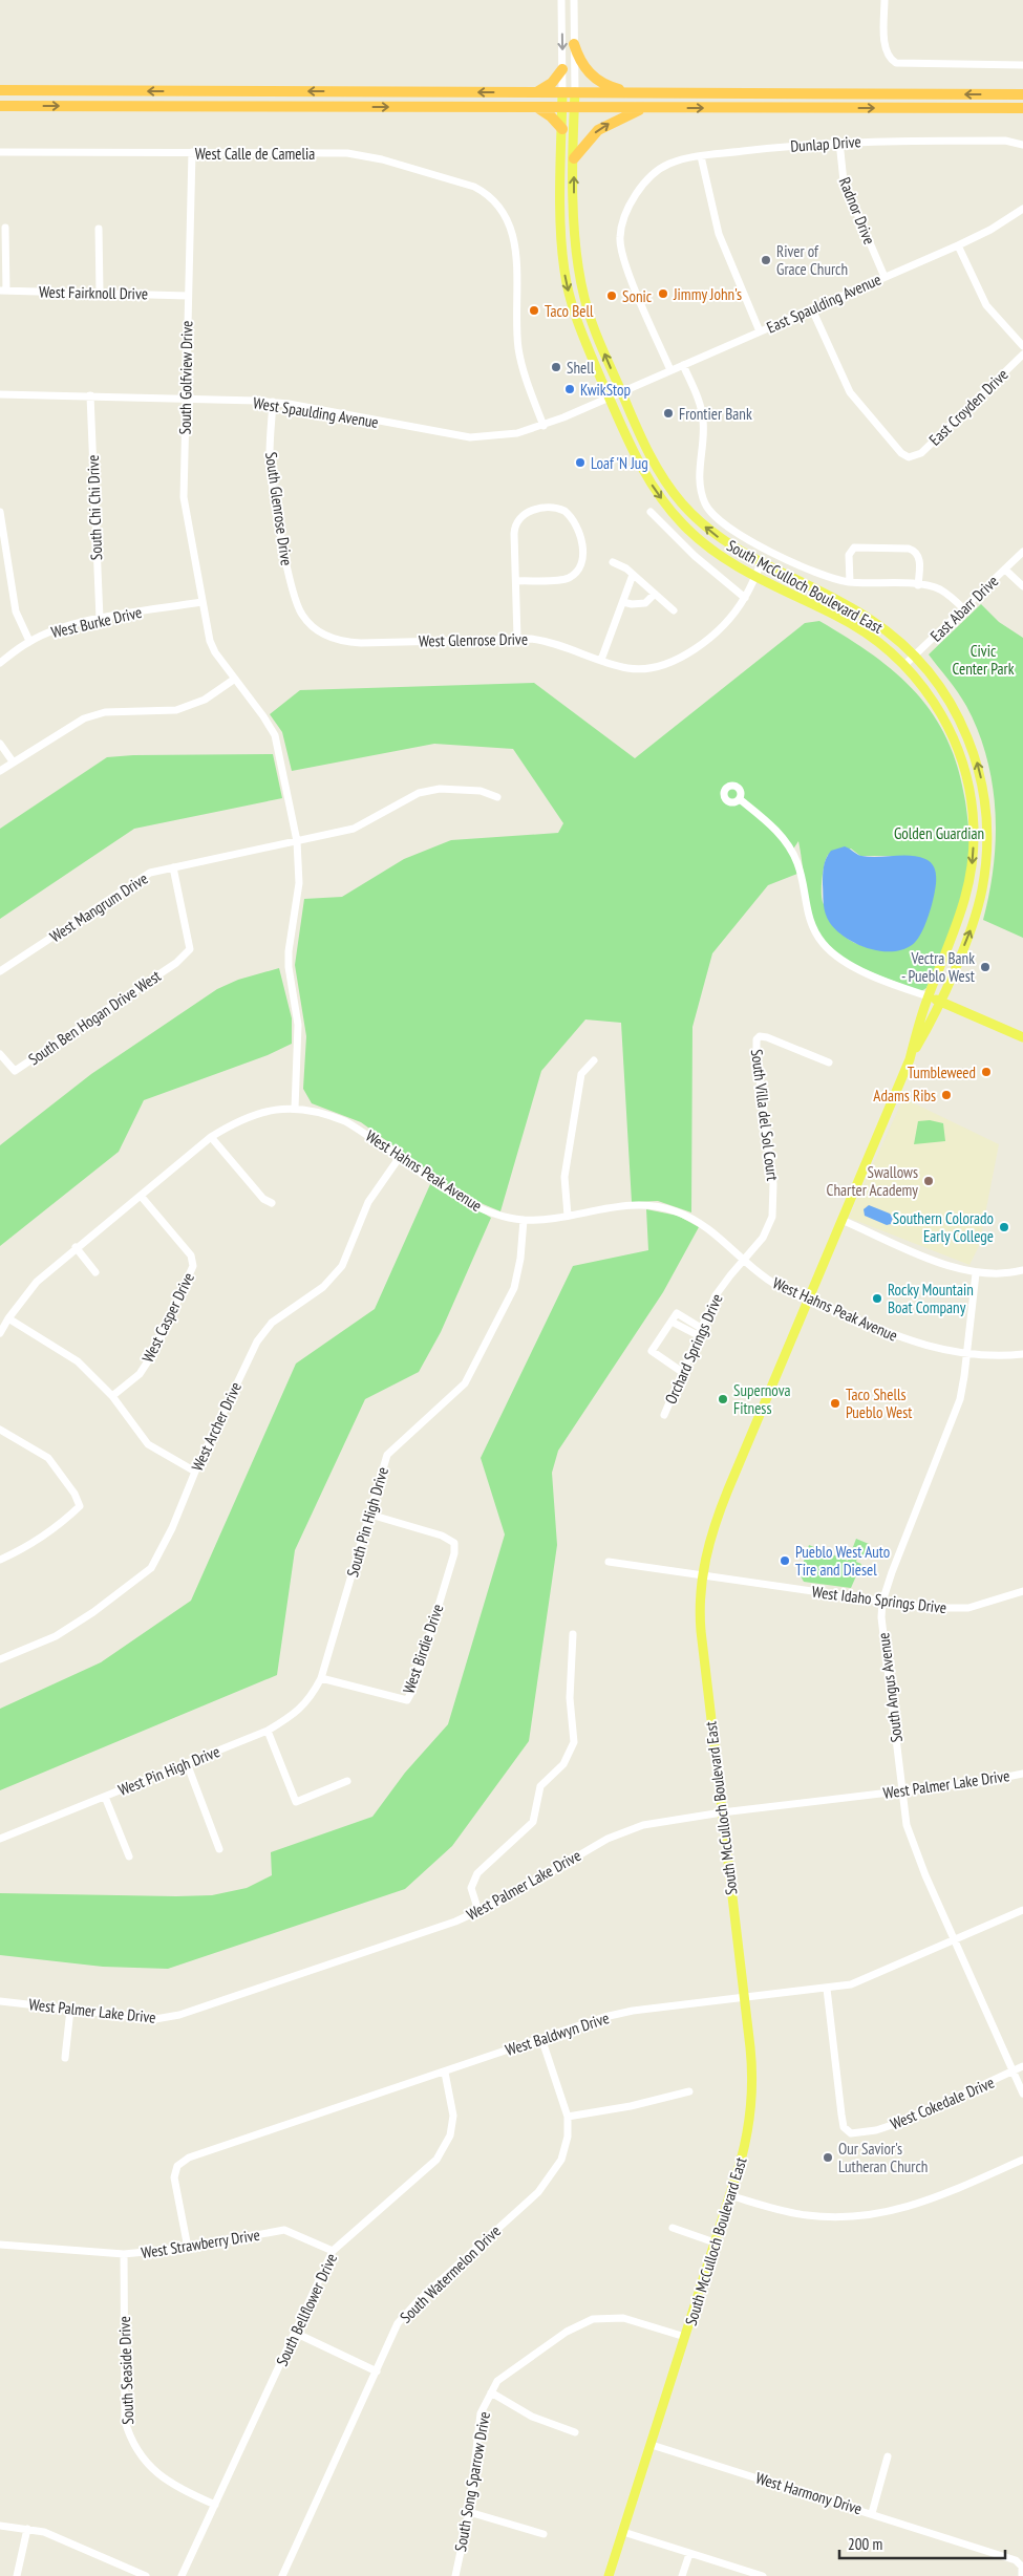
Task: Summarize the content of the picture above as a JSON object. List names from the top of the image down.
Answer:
{
  "streets": {
    "main road": ["South McCulloch Boulevard East"],
    "street": [
      "Dunlap Drive",
      "West Calle de Camelia",
      "Radnor Drive",
      "West Fairknoll Drive",
      "East Spaulding Avenue",
      "South Golfview Drive",
      "East Croyden Drive",
      "West Spaulding Avenue",
      "South Chi Chi Drive",
      "South Glenrose Drive",
      "East Abarr Drive",
      "West Burke Drive",
      "West Glenrose Drive",
      "West Mangrum Drive",
      "South Ben Hogan Drive West",
      "South Villa del Sol Court",
      "West Hahns Peak Avenue",
      "West Casper Drive",
      "Orchard Springs Drive",
      "West Archer Drive",
      "South Pin High Drive",
      "West Idaho Springs Drive",
      "West Birdie Drive",
      "South Angus Avenue",
      "West Pin High Drive",
      "West Palmer Lake Drive",
      "West Baldwyn Drive",
      "West Cokedale Drive",
      "West Strawberry Drive",
      "South Watermelon Drive",
      "South Bellflower Drive",
      "South Seaside Drive",
      "South Song Sparrow Drive",
      "West Harmony Drive"
    ]
  },
  "crossings": [
    ["Dunlap Drive", "Radnor Drive"],
    ["Dunlap Drive", "East Spaulding Avenue"],
    ["West Calle de Camelia", "South Golfview Drive"],
    ["West Calle de Camelia", "West Spaulding Avenue"],
    ["Radnor Drive", "East Spaulding Avenue"],
    ["West Fairknoll Drive", "South Golfview Drive"],
    ["East Spaulding Avenue", "East Croyden Drive"],
    ["East Spaulding Avenue", "West Spaulding Avenue"],
    ["East Spaulding Avenue", "South McCulloch Boulevard East"],
    ["South Golfview Drive", "West Spaulding Avenue"],
    ["South Golfview Drive", "West Burke Drive"],
    ["South Golfview Drive", "West Mangrum Drive"],
    ["South Golfview Drive", "West Hahns Peak Avenue"],
    ["West Spaulding Avenue", "South Chi Chi Drive"],
    ["West Spaulding Avenue", "South Glenrose Drive"],
    ["West Spaulding Avenue", "South McCulloch Boulevard East"],
    ["South Chi Chi Drive", "West Burke Drive"],
    ["South Glenrose Drive", "West Glenrose Drive"],
    ["South McCulloch Boulevard East", "East Abarr Drive"],
    ["South McCulloch Boulevard East", "West Glenrose Drive"],
    ["South McCulloch Boulevard East", "West Hahns Peak Avenue"],
    ["South McCulloch Boulevard East", "West Idaho Springs Drive"],
    ["South McCulloch Boulevard East", "West Palmer Lake Drive"],
    ["South McCulloch Boulevard East", "West Baldwyn Drive"],
    ["South McCulloch Boulevard East", "South Song Sparrow Drive"],
    ["South McCulloch Boulevard East", "West Harmony Drive"],
    ["West Mangrum Drive", "South Ben Hogan Drive West"],
    ["South Villa del Sol Court", "West Hahns Peak Avenue"],
    ["South Villa del Sol Court", "Orchard Springs Drive"],
    ["West Hahns Peak Avenue", "West Casper Drive"],
    ["West Hahns Peak Avenue", "Orchard Springs Drive"],
    ["West Hahns Peak Avenue", "West Archer Drive"],
    ["West Hahns Peak Avenue", "South Pin High Drive"],
    ["West Hahns Peak Avenue", "South Angus Avenue"],
    ["South Pin High Drive", "West Birdie Drive"],
    ["South Pin High Drive", "West Pin High Drive"],
    ["West Idaho Springs Drive", "South Angus Avenue"],
    ["West Birdie Drive", "West Pin High Drive"],
    ["South Angus Avenue", "West Palmer Lake Drive"],
    ["South Angus Avenue", "West Baldwyn Drive"],
    ["South Angus Avenue", "West Cokedale Drive"],
    ["West Baldwyn Drive", "West Cokedale Drive"],
    ["West Baldwyn Drive", "West Strawberry Drive"],
    ["West Baldwyn Drive", "South Watermelon Drive"],
    ["West Baldwyn Drive", "South Bellflower Drive"],
    ["West Strawberry Drive", "South Bellflower Drive"],
    ["West Strawberry Drive", "South Seaside Drive"],
    ["South Bellflower Drive", "South Seaside Drive"]
  ],
  "parks": ["Civic Center Park", "Golden Guardian"],
  "places": [
    "River of Grace Church",
    "Jimmy John's",
    "Sonic",
    "Taco Bell",
    "Shell",
    "KwikStop",
    "Frontier Bank",
    "Loaf 'N Jug",
    "Vectra Bank - Pueblo West",
    "Tumbleweed",
    "Adams Ribs",
    "Swallows Charter Academy",
    "Southern Colorado Early College",
    "Rocky Mountain Boat Company",
    "Supernova Fitness",
    "Taco Shells Pueblo West",
    "Pueblo West Auto Tire and Diesel",
    "Our Savior's Lutheran Church"
  ],
  "scale_bar": "200 m"
}
